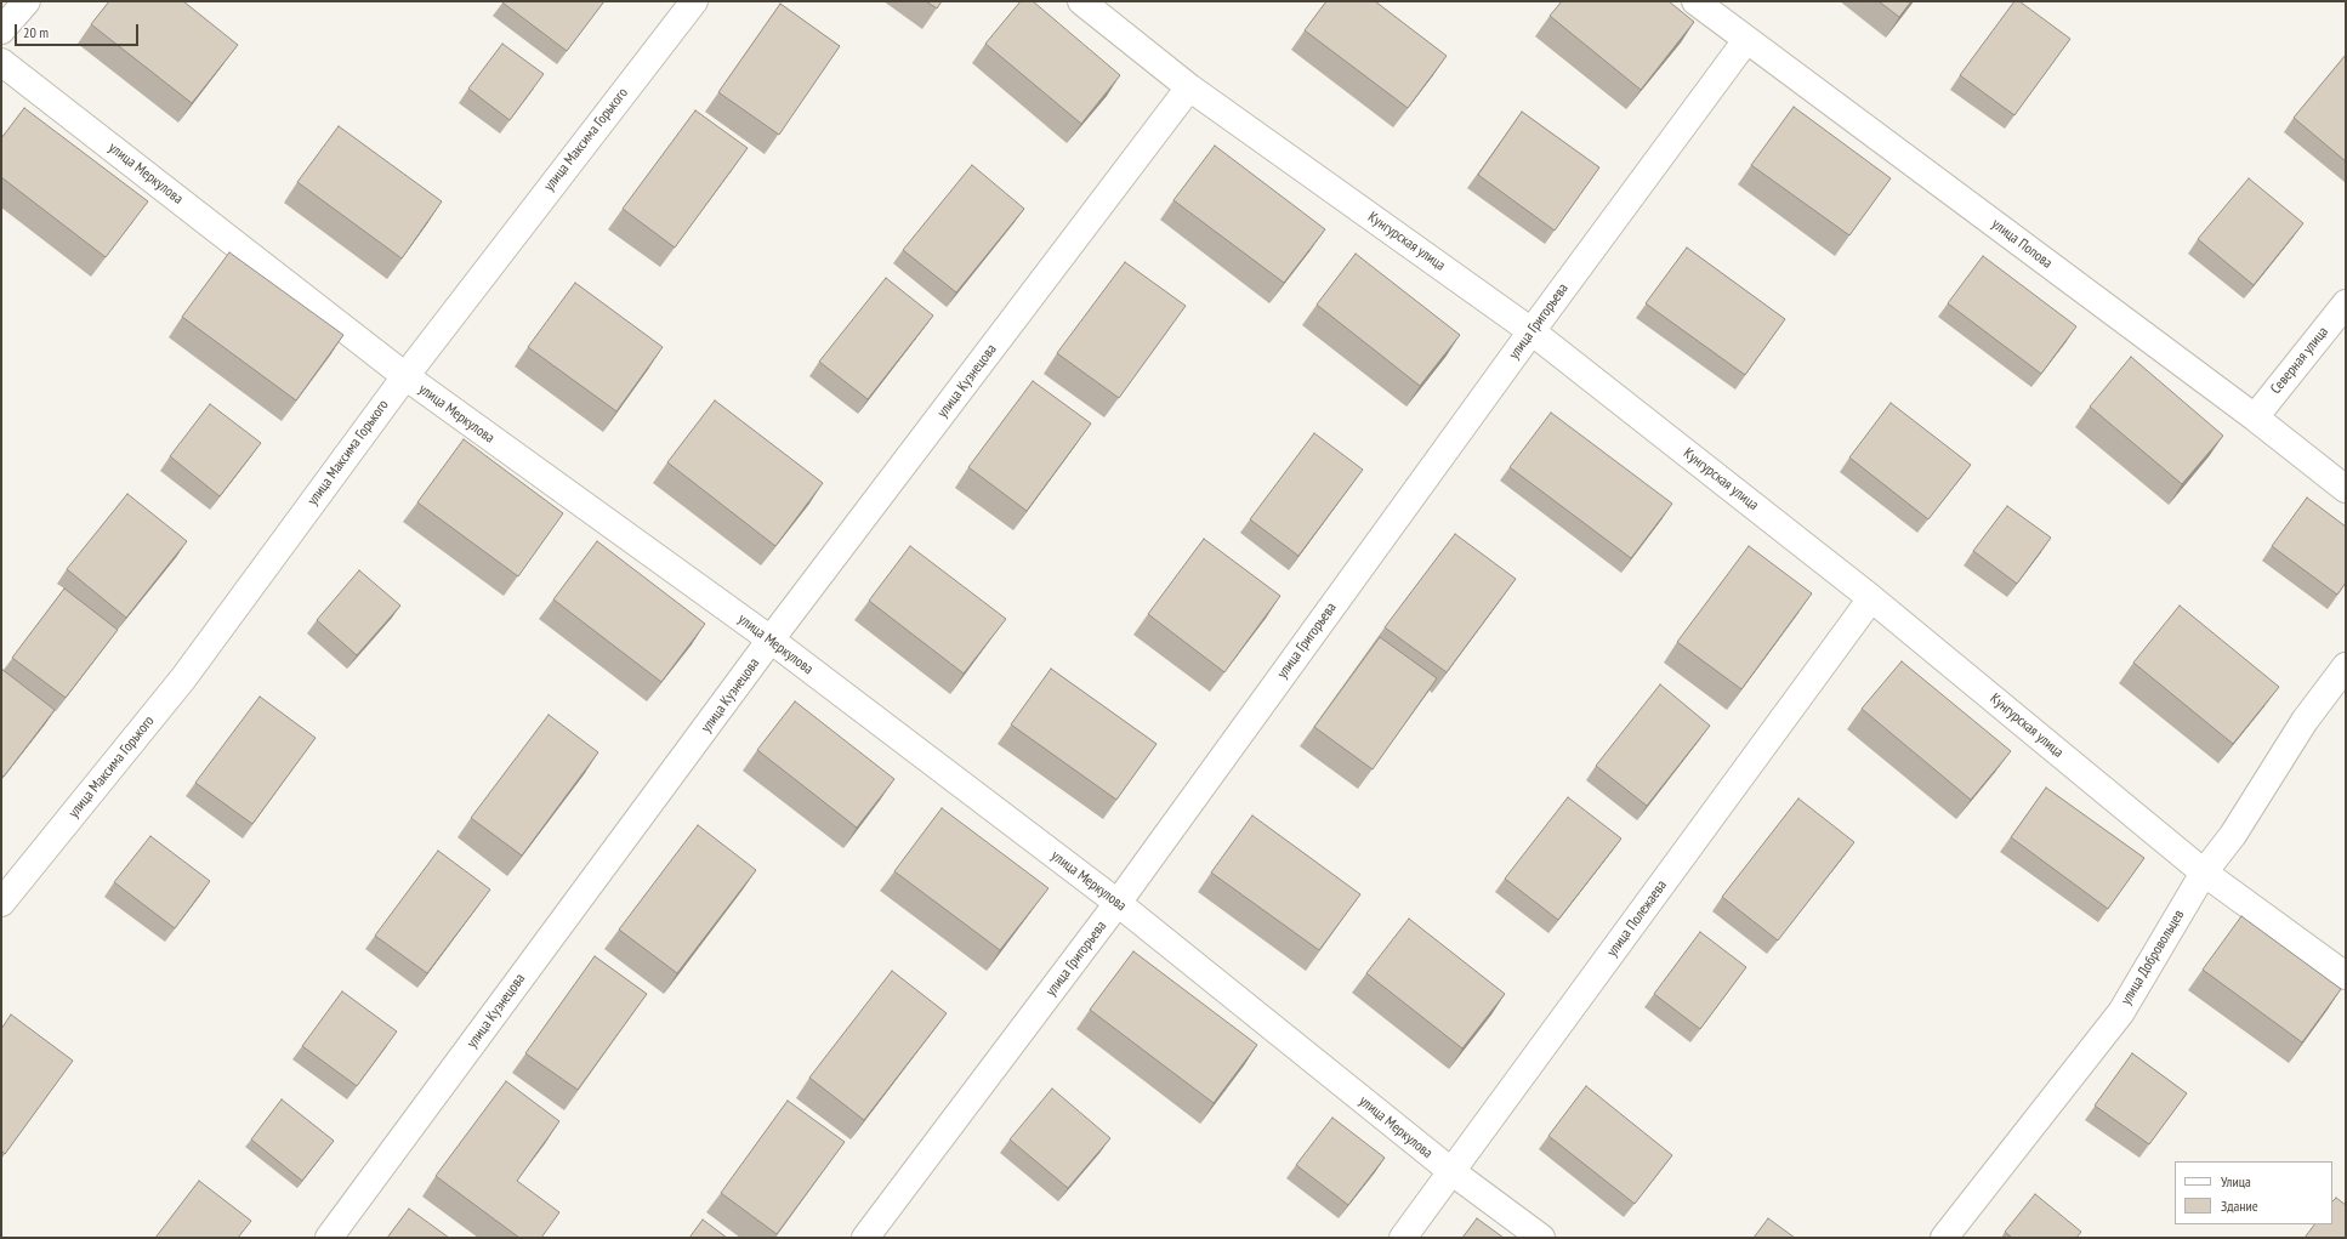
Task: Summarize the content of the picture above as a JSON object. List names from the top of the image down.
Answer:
{
  "streets": {
    "street": [
      "улица Максима Горького",
      "улица Меркулова",
      "Кунгурская улица",
      "улица Попова",
      "улица Григорьева",
      "Северная улица",
      "улица Кузнецова",
      "улица Полежаева",
      "улица Добровольцев"
    ]
  },
  "crossings": [
    ["улица Максима Горького", "улица Меркулова"],
    ["улица Меркулова", "улица Григорьева"],
    ["улица Меркулова", "улица Кузнецова"],
    ["улица Меркулова", "улица Полежаева"],
    ["Кунгурская улица", "улица Григорьева"],
    ["Кунгурская улица", "улица Кузнецова"],
    ["Кунгурская улица", "улица Полежаева"],
    ["Кунгурская улица", "улица Добровольцев"],
    ["улица Попова", "улица Григорьева"],
    ["улица Попова", "Северная улица"]
  ],
  "legend": ["Улица", "Здание"],
  "scale_bar": "20 m"
}
